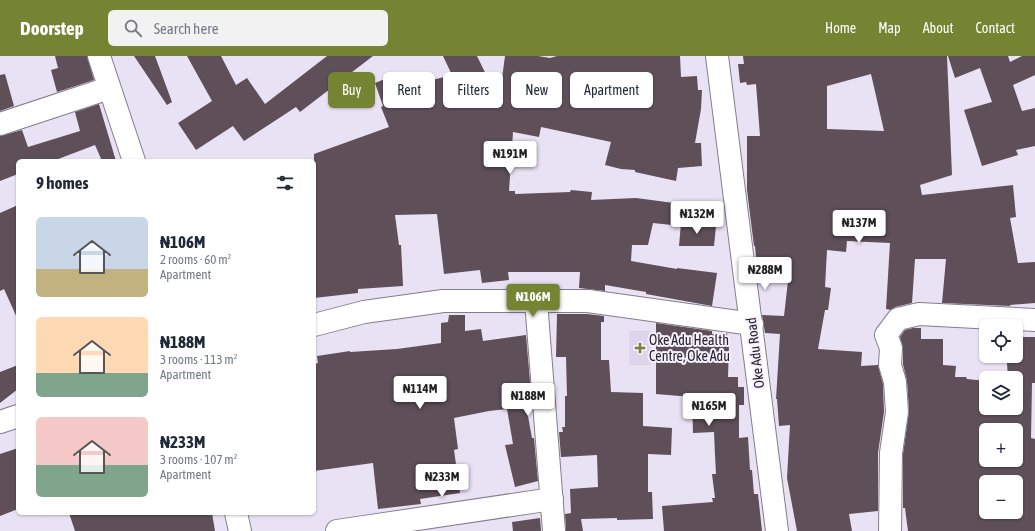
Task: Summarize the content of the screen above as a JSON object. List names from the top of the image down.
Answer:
{
  "streets": {
    "street": ["Oke Adu Road"]
  },
  "places": {
    "health": ["Oke Adu Health Centre, Oke Adu"]
  },
  "page": {
    "header": "Doorstep",
    "search": "Search here",
    "nav": [
      "Home",
      "Map",
      "About",
      "Contact"
    ],
    "chip": [
      "Buy",
      "Rent",
      "Filters",
      "New",
      "Apartment"
    ],
    "price": [
      "₦191M",
      "₦132M",
      "₦137M",
      "₦288M",
      "₦106M",
      "₦114M",
      "₦188M",
      "₦165M",
      "₦233M"
    ],
    "heading": "9 homes",
    "list": [
      {
        "name": "₦106M",
        "note": "2 rooms · 60 m² · Apartment"
      },
      {
        "name": "₦188M",
        "note": "3 rooms · 113 m² · Apartment"
      },
      {
        "name": "₦233M",
        "note": "3 rooms · 107 m² · Apartment"
      }
    ],
    "map_buttons": ["+", "−"]
  }
}
